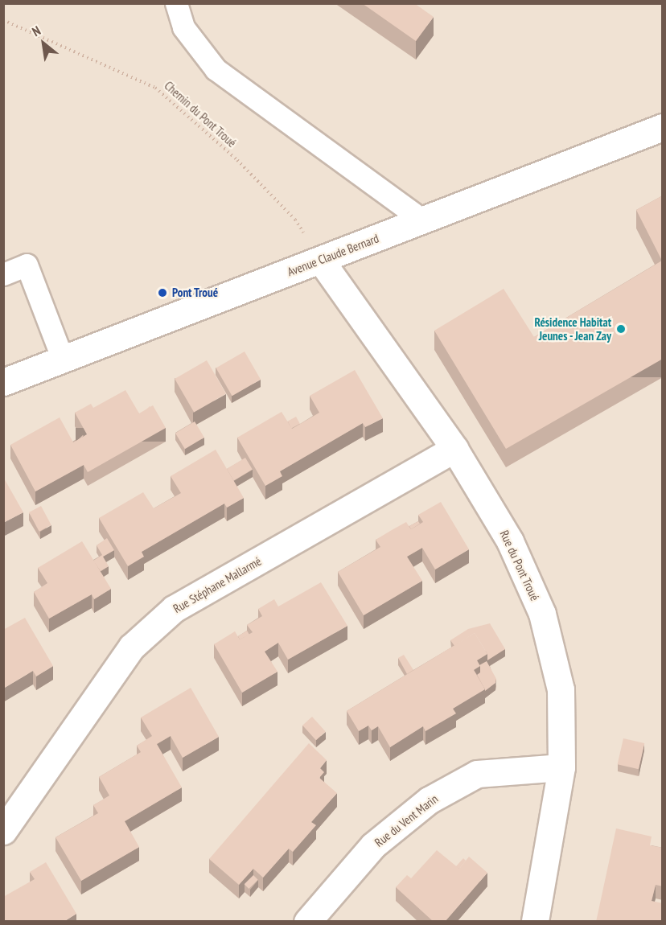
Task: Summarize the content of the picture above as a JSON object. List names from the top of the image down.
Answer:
{
  "streets": {
    "street": [
      "Avenue Claude Bernard",
      "Rue du Pont Troué",
      "Rue Stéphane Mallarmé",
      "Rue du Vent Marin"
    ],
    "path": ["Chemin du Pont Troué"]
  },
  "crossings": [
    ["Chemin du Pont Troué", "Avenue Claude Bernard"],
    ["Chemin du Pont Troué", "Rue du Pont Troué"],
    ["Avenue Claude Bernard", "Rue du Pont Troué"],
    ["Rue du Pont Troué", "Rue Stéphane Mallarmé"],
    ["Rue du Pont Troué", "Rue du Vent Marin"]
  ],
  "places": ["Pont Troué", "Résidence Habitat Jeunes - Jean Zay"],
  "north": "top left"
}
